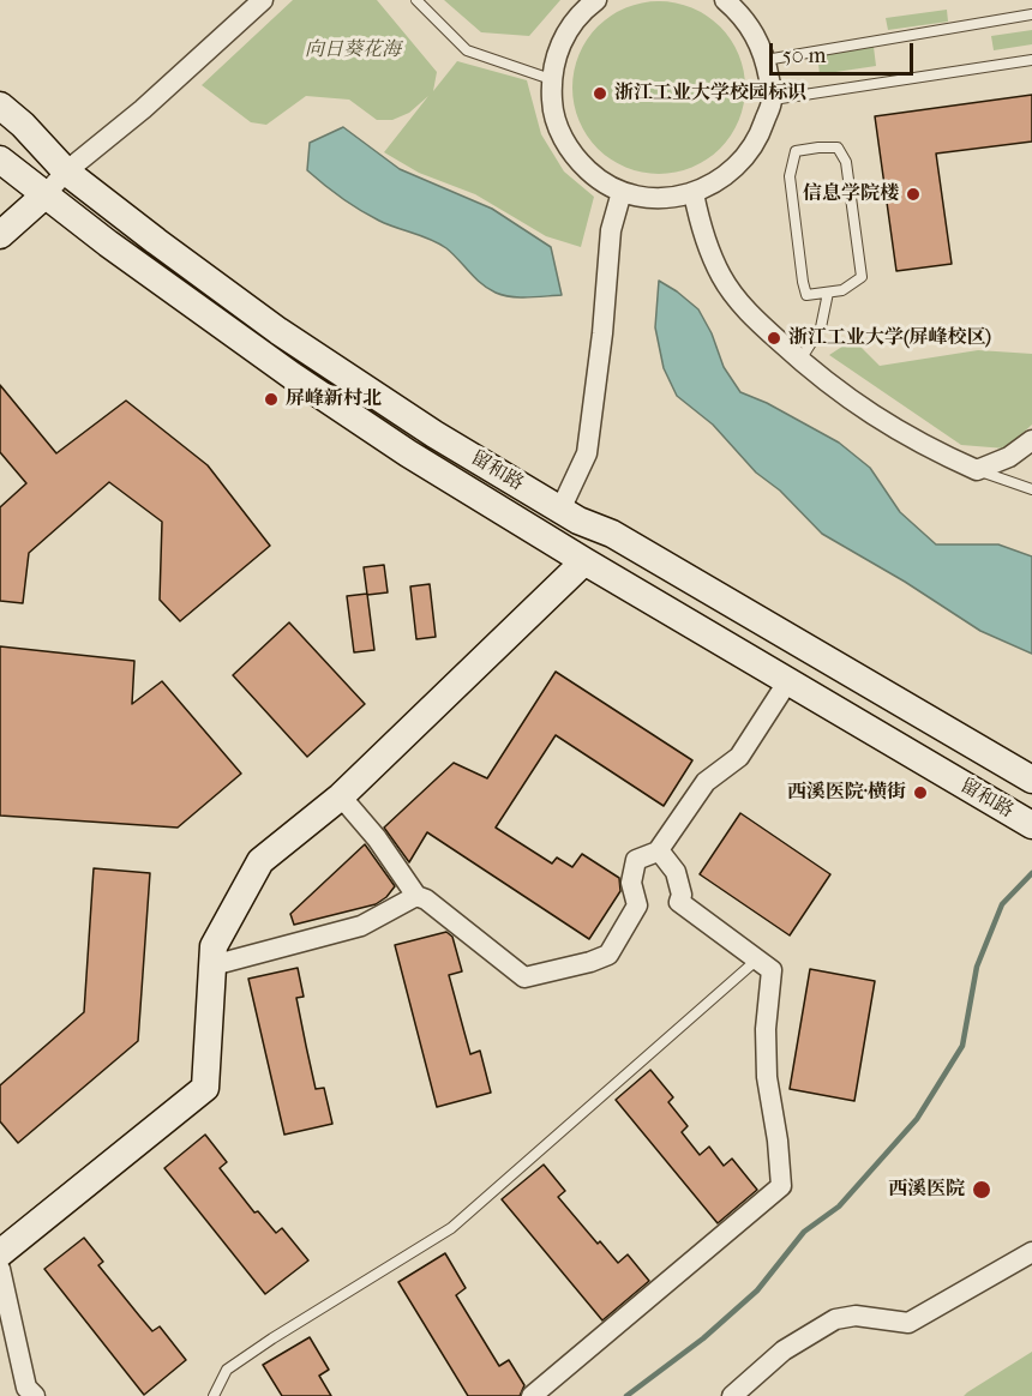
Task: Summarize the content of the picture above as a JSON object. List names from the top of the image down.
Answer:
{
  "streets": {
    "main road": ["留和路"]
  },
  "parks": ["向日葵花海"],
  "places": [
    "浙江工业大学校园标识",
    "信息学院楼",
    "浙江工业大学(屏峰校区)",
    "屏峰新村北",
    "西溪医院·横街",
    "西溪医院"
  ],
  "scale_bar": "50 m"
}
